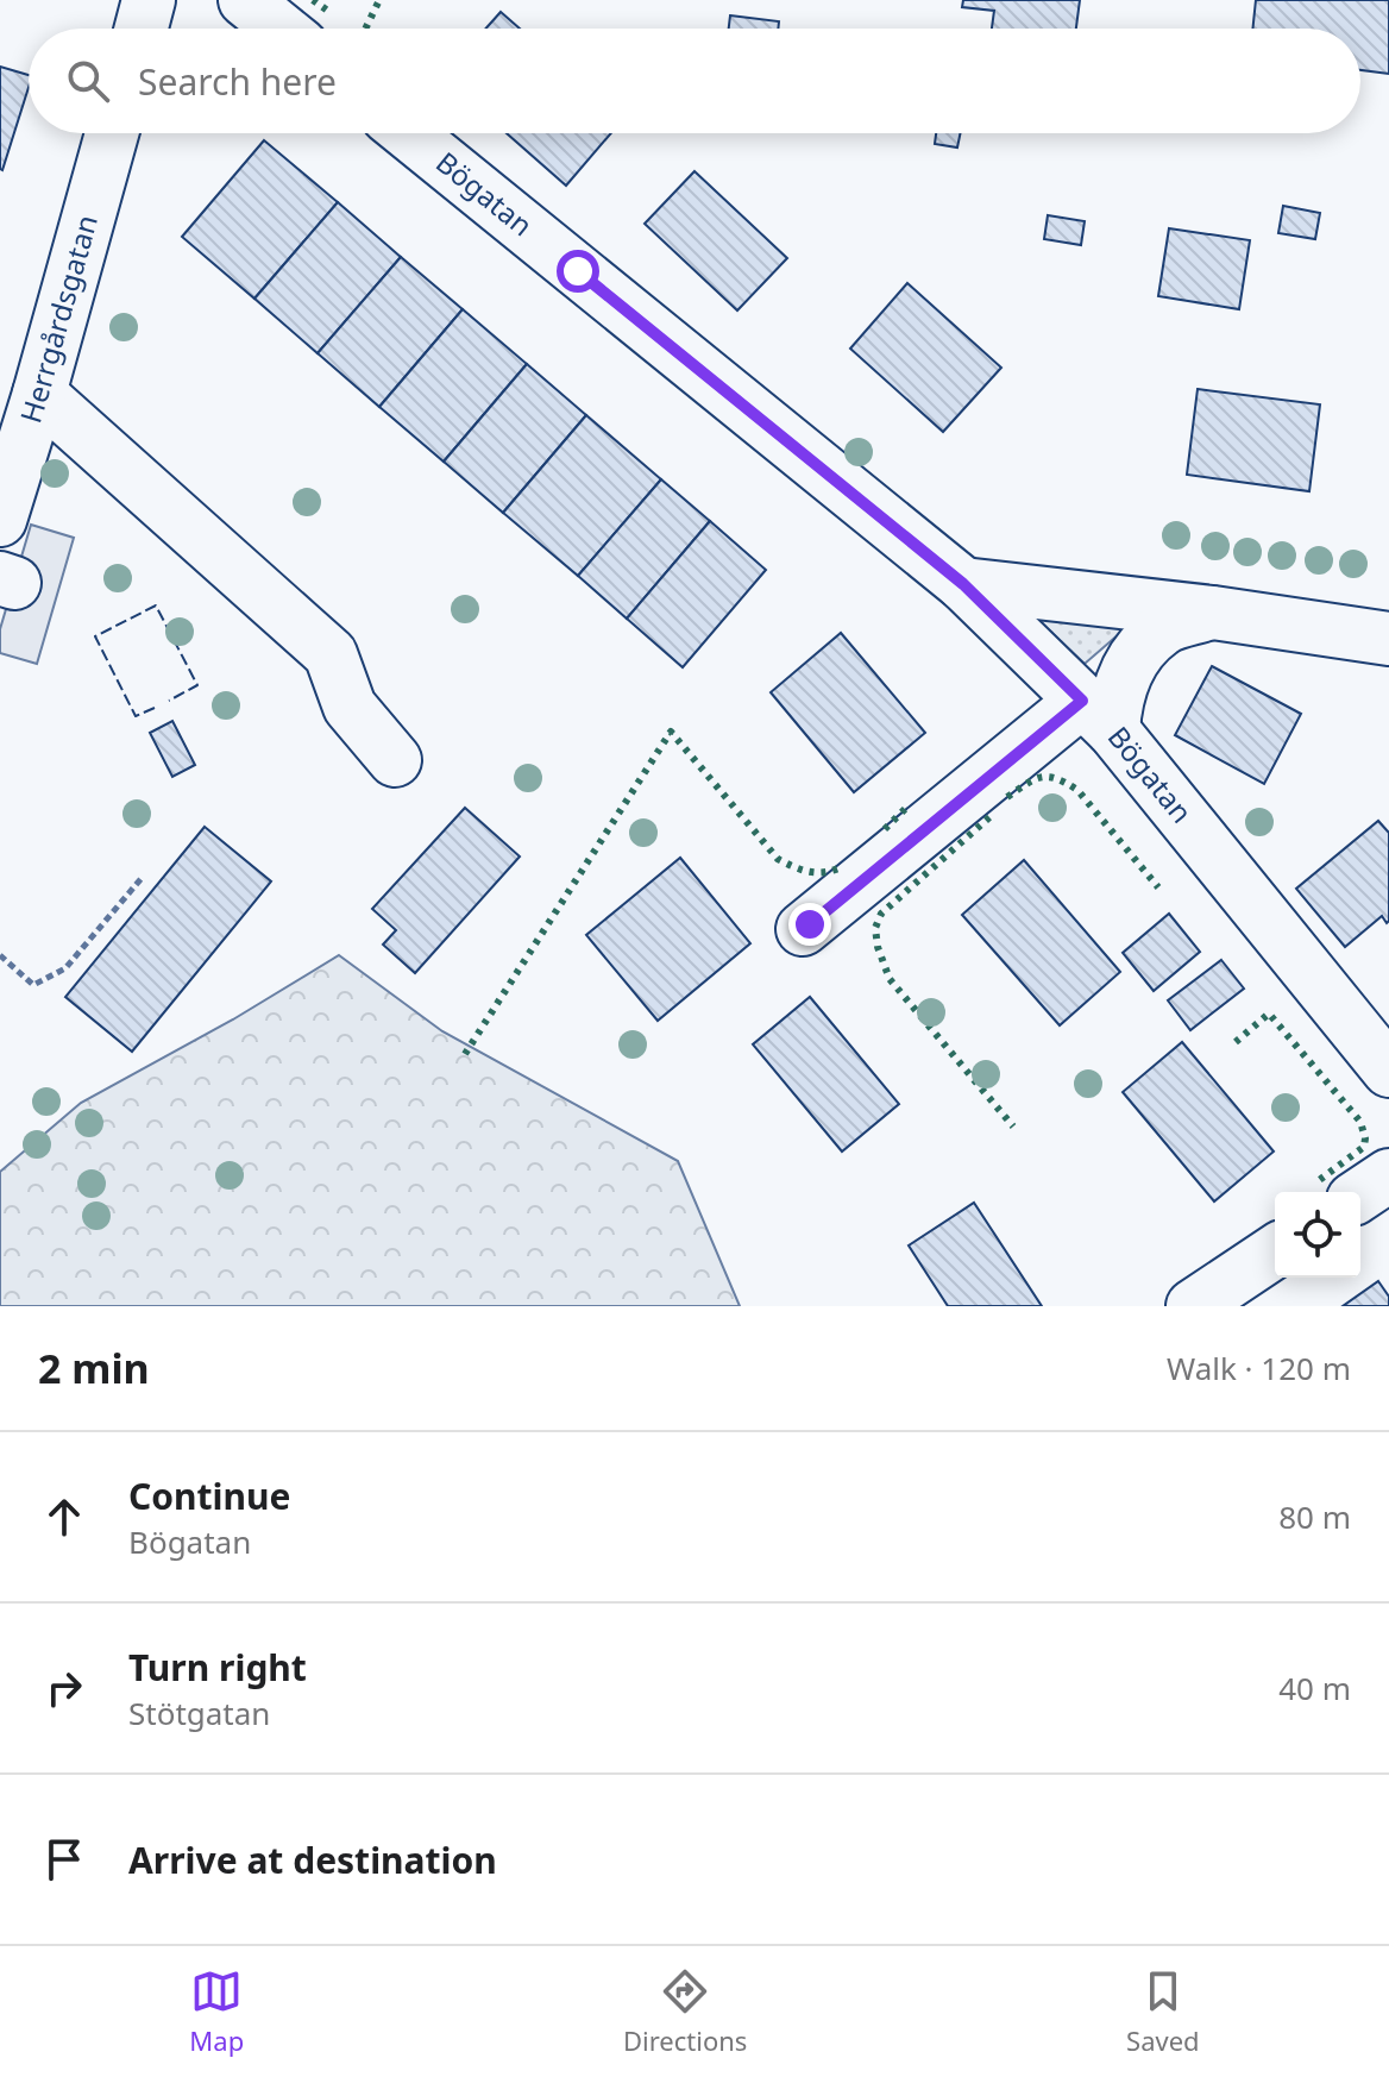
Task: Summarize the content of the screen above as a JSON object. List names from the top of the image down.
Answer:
{
  "streets": {
    "street": ["Bögatan", "Herrgårdsgatan"]
  },
  "page": {
    "search": "Search here",
    "heading": ["2 min", "Walk · 120 m"],
    "list": [
      ["Continue", "Bögatan", "80 m"],
      ["Turn right", "Stötgatan", "40 m"],
      "Arrive at destination"
    ],
    "nav": ["Map", "Directions", "Saved"]
  }
}
